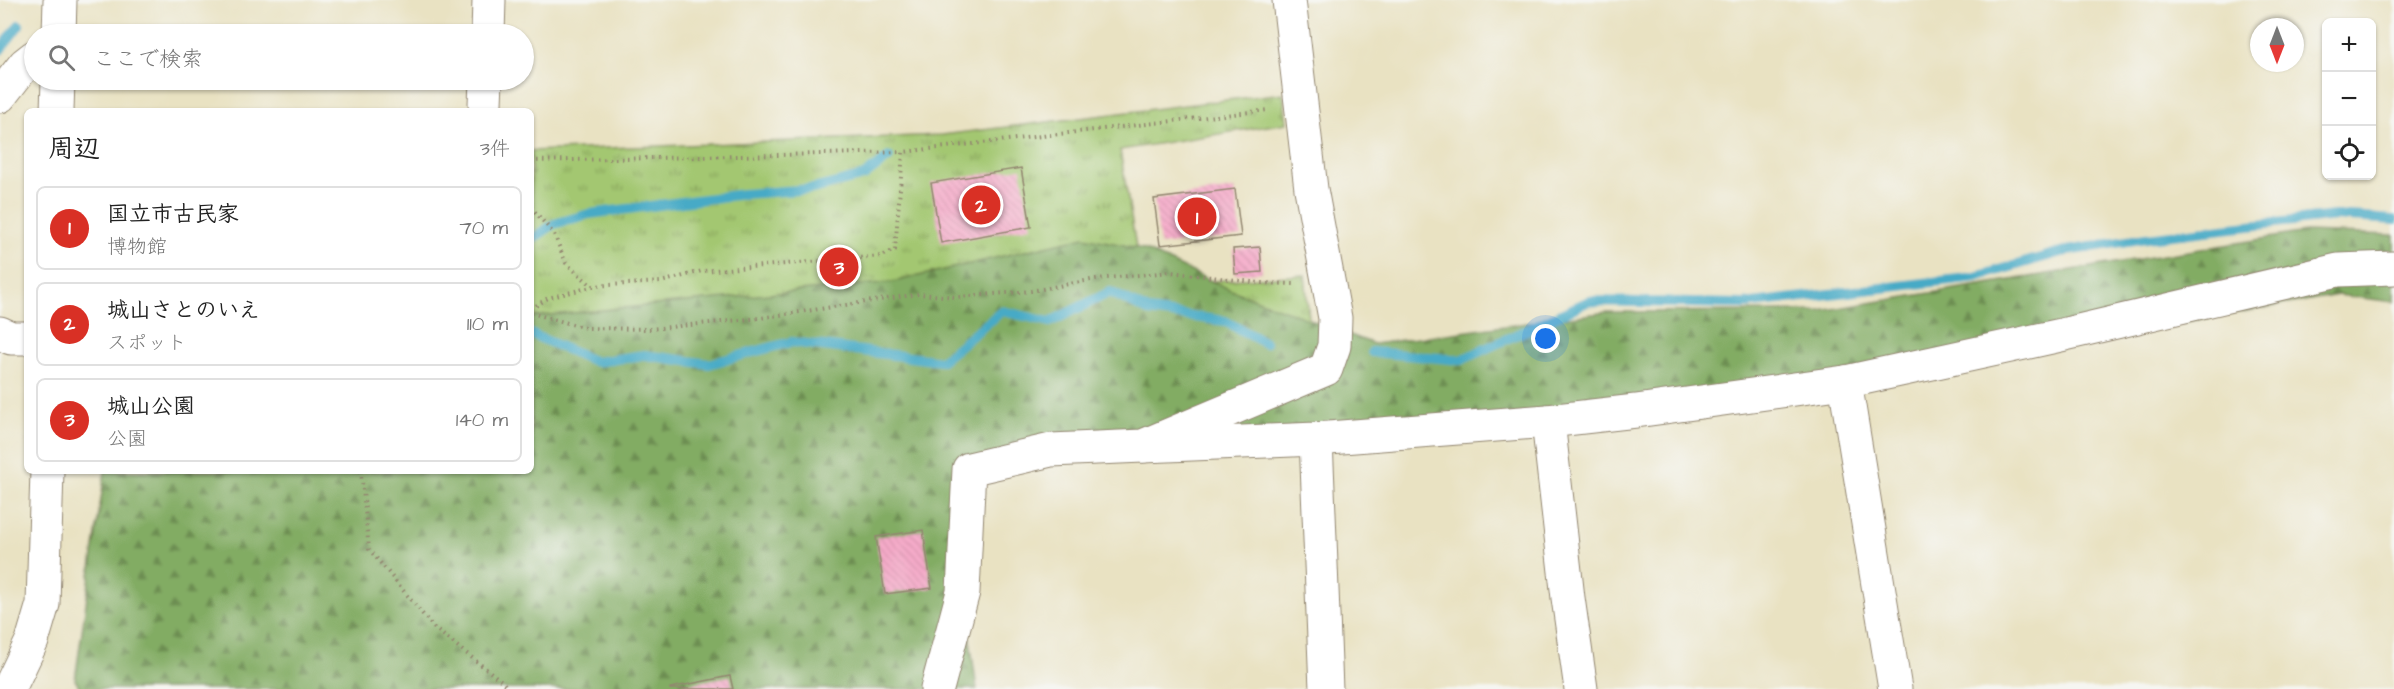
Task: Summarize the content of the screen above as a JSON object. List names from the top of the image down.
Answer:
{
  "north": "bottom",
  "page": {
    "map_buttons": ["+", "−"],
    "search": "ここで検索",
    "heading": ["周辺", "3件"],
    "pins": ["2", "1", "3"],
    "list": [
      {
        "mark": "1",
        "name": "国立市古民家",
        "note": "博物館",
        "value": "70 m"
      },
      {
        "mark": "2",
        "name": "城山さとのいえ",
        "note": "スポット",
        "value": "110 m"
      },
      {
        "mark": "3",
        "name": "城山公園",
        "note": "公園",
        "value": "140 m"
      }
    ]
  }
}
